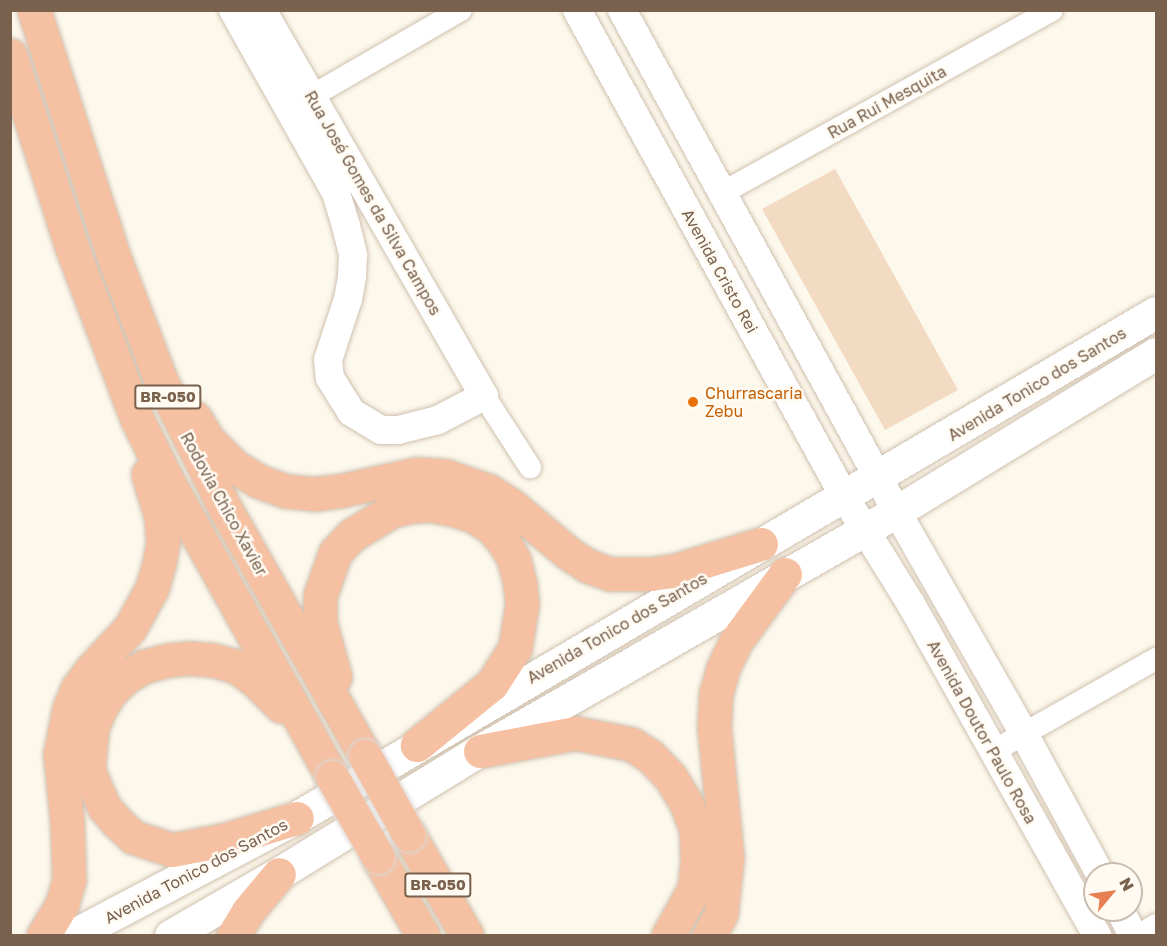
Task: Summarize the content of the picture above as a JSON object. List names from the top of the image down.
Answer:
{
  "streets": {
    "highway": ["BR-050", "Rodovia Chico Xavier"],
    "main road": ["Avenida Tonico dos Santos"],
    "street": [
      "Rua Rui Mesquita",
      "Rua José Gomes da Silva Campos",
      "Avenida Cristo Rei",
      "Avenida Doutor Paulo Rosa"
    ]
  },
  "crossings": [
    ["Avenida Cristo Rei", "Avenida Tonico dos Santos"],
    ["Avenida Cristo Rei", "Avenida Doutor Paulo Rosa"]
  ],
  "places": ["Churrascaria Zebu"],
  "north": "top right"
}
